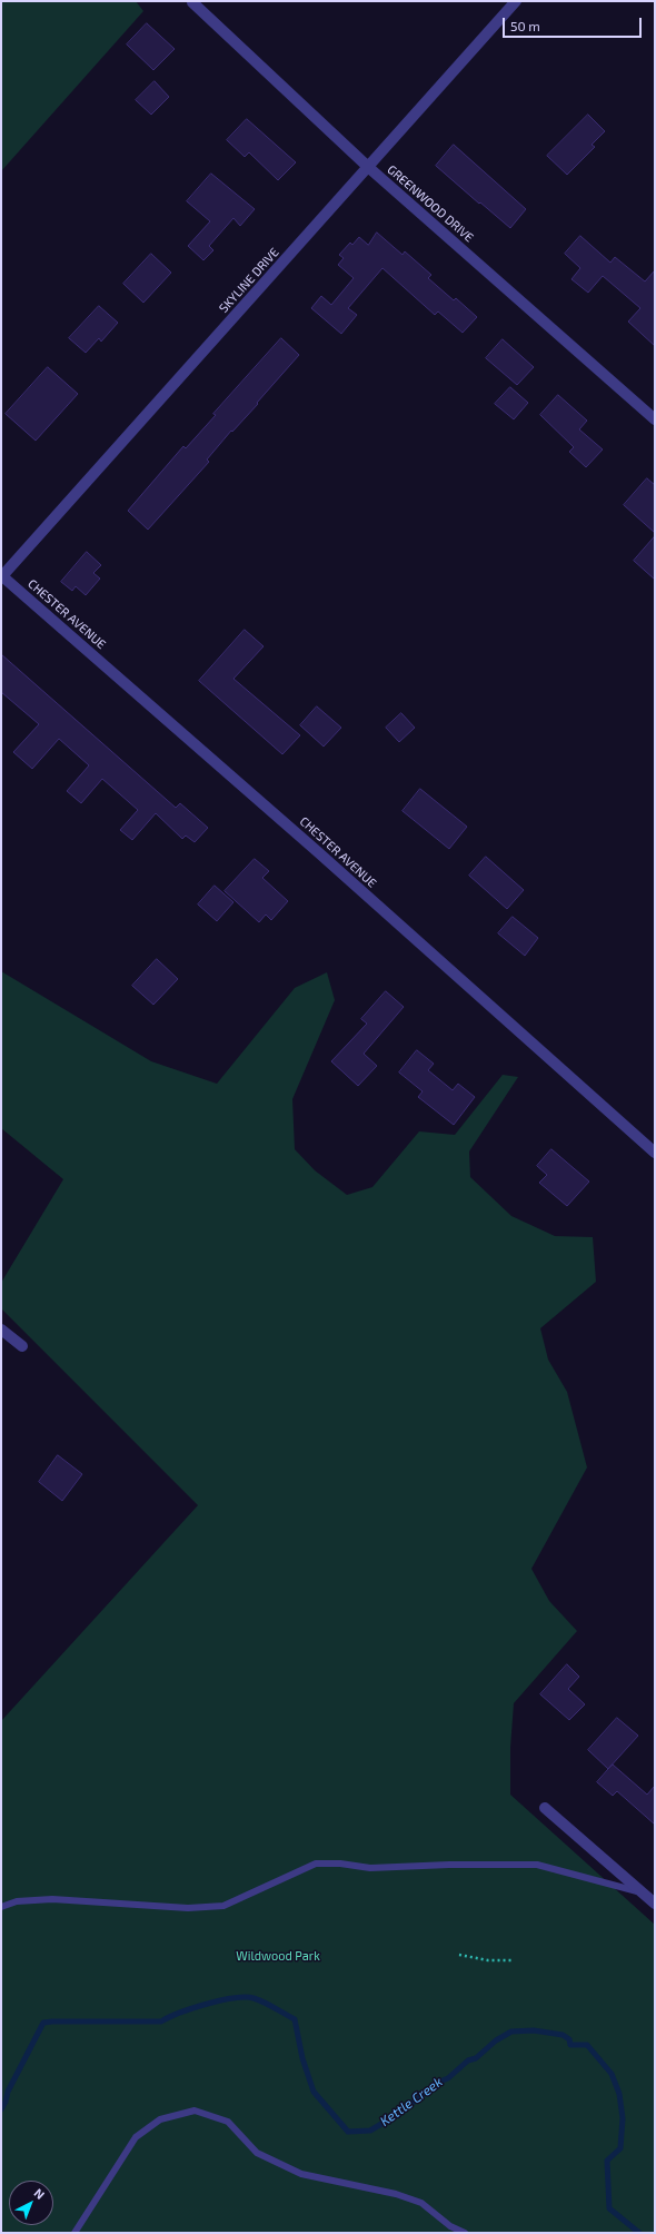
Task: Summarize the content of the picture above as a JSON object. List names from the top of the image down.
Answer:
{
  "streets": {
    "street": ["GREENWOOD DRIVE", "SKYLINE DRIVE", "CHESTER AVENUE"]
  },
  "crossings": [
    ["GREENWOOD DRIVE", "SKYLINE DRIVE"],
    ["SKYLINE DRIVE", "CHESTER AVENUE"]
  ],
  "water": ["Kettle Creek"],
  "parks": ["Wildwood Park"],
  "scale_bar": "50 m",
  "north": "top right"
}
